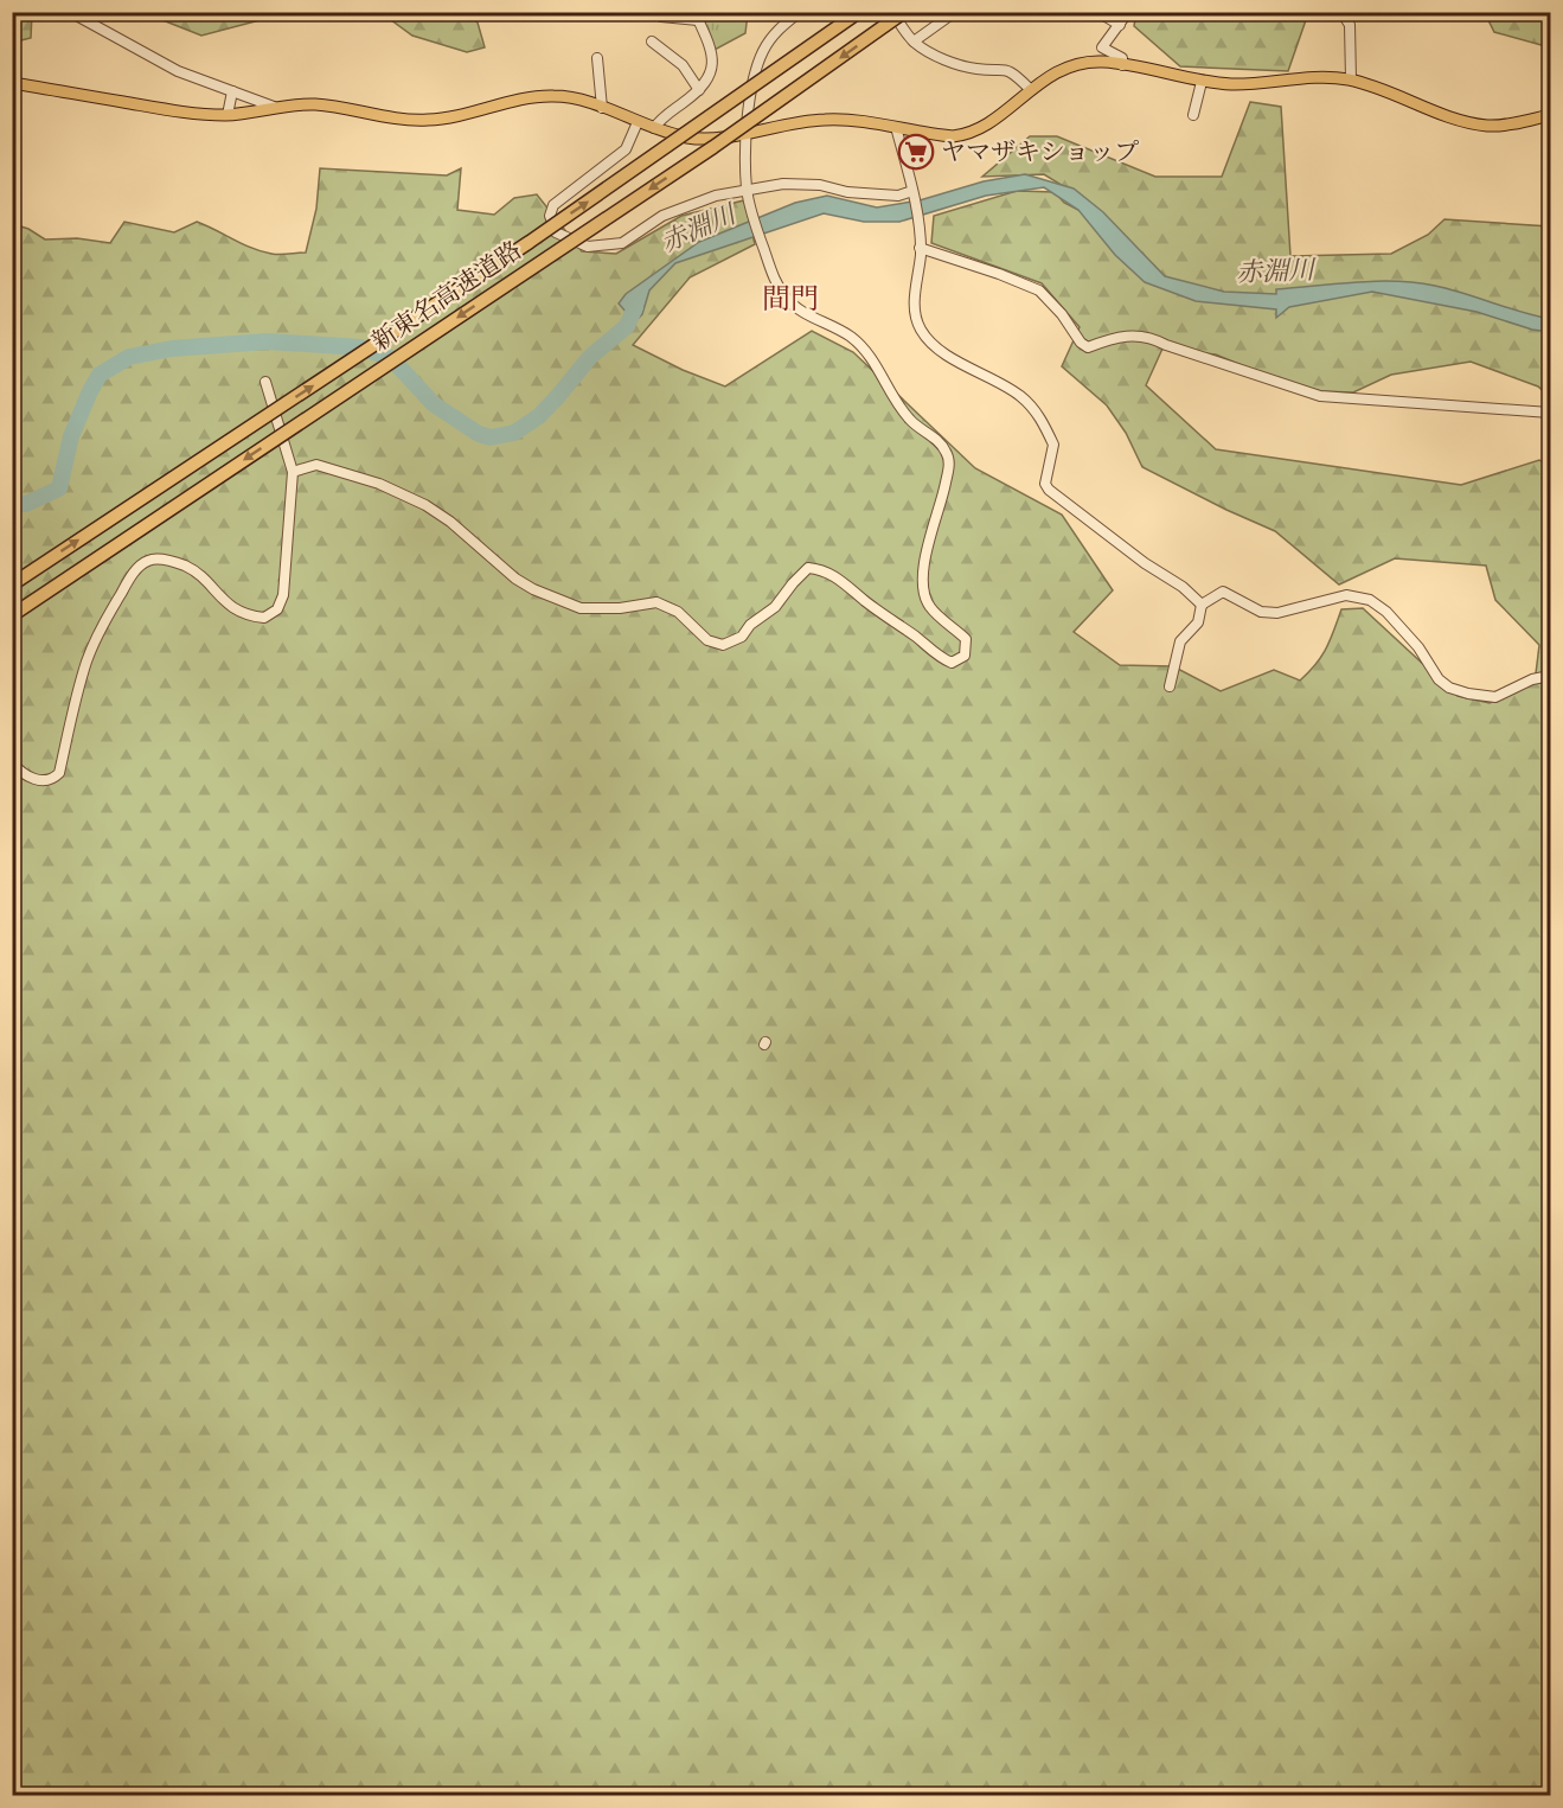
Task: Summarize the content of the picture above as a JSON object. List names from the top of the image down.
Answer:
{
  "streets": {
    "highway": ["新東名高速道路"]
  },
  "districts": ["間門"],
  "water": ["赤淵川"],
  "places": {
    "supermarket": ["ヤマザキショップ"]
  }
}
